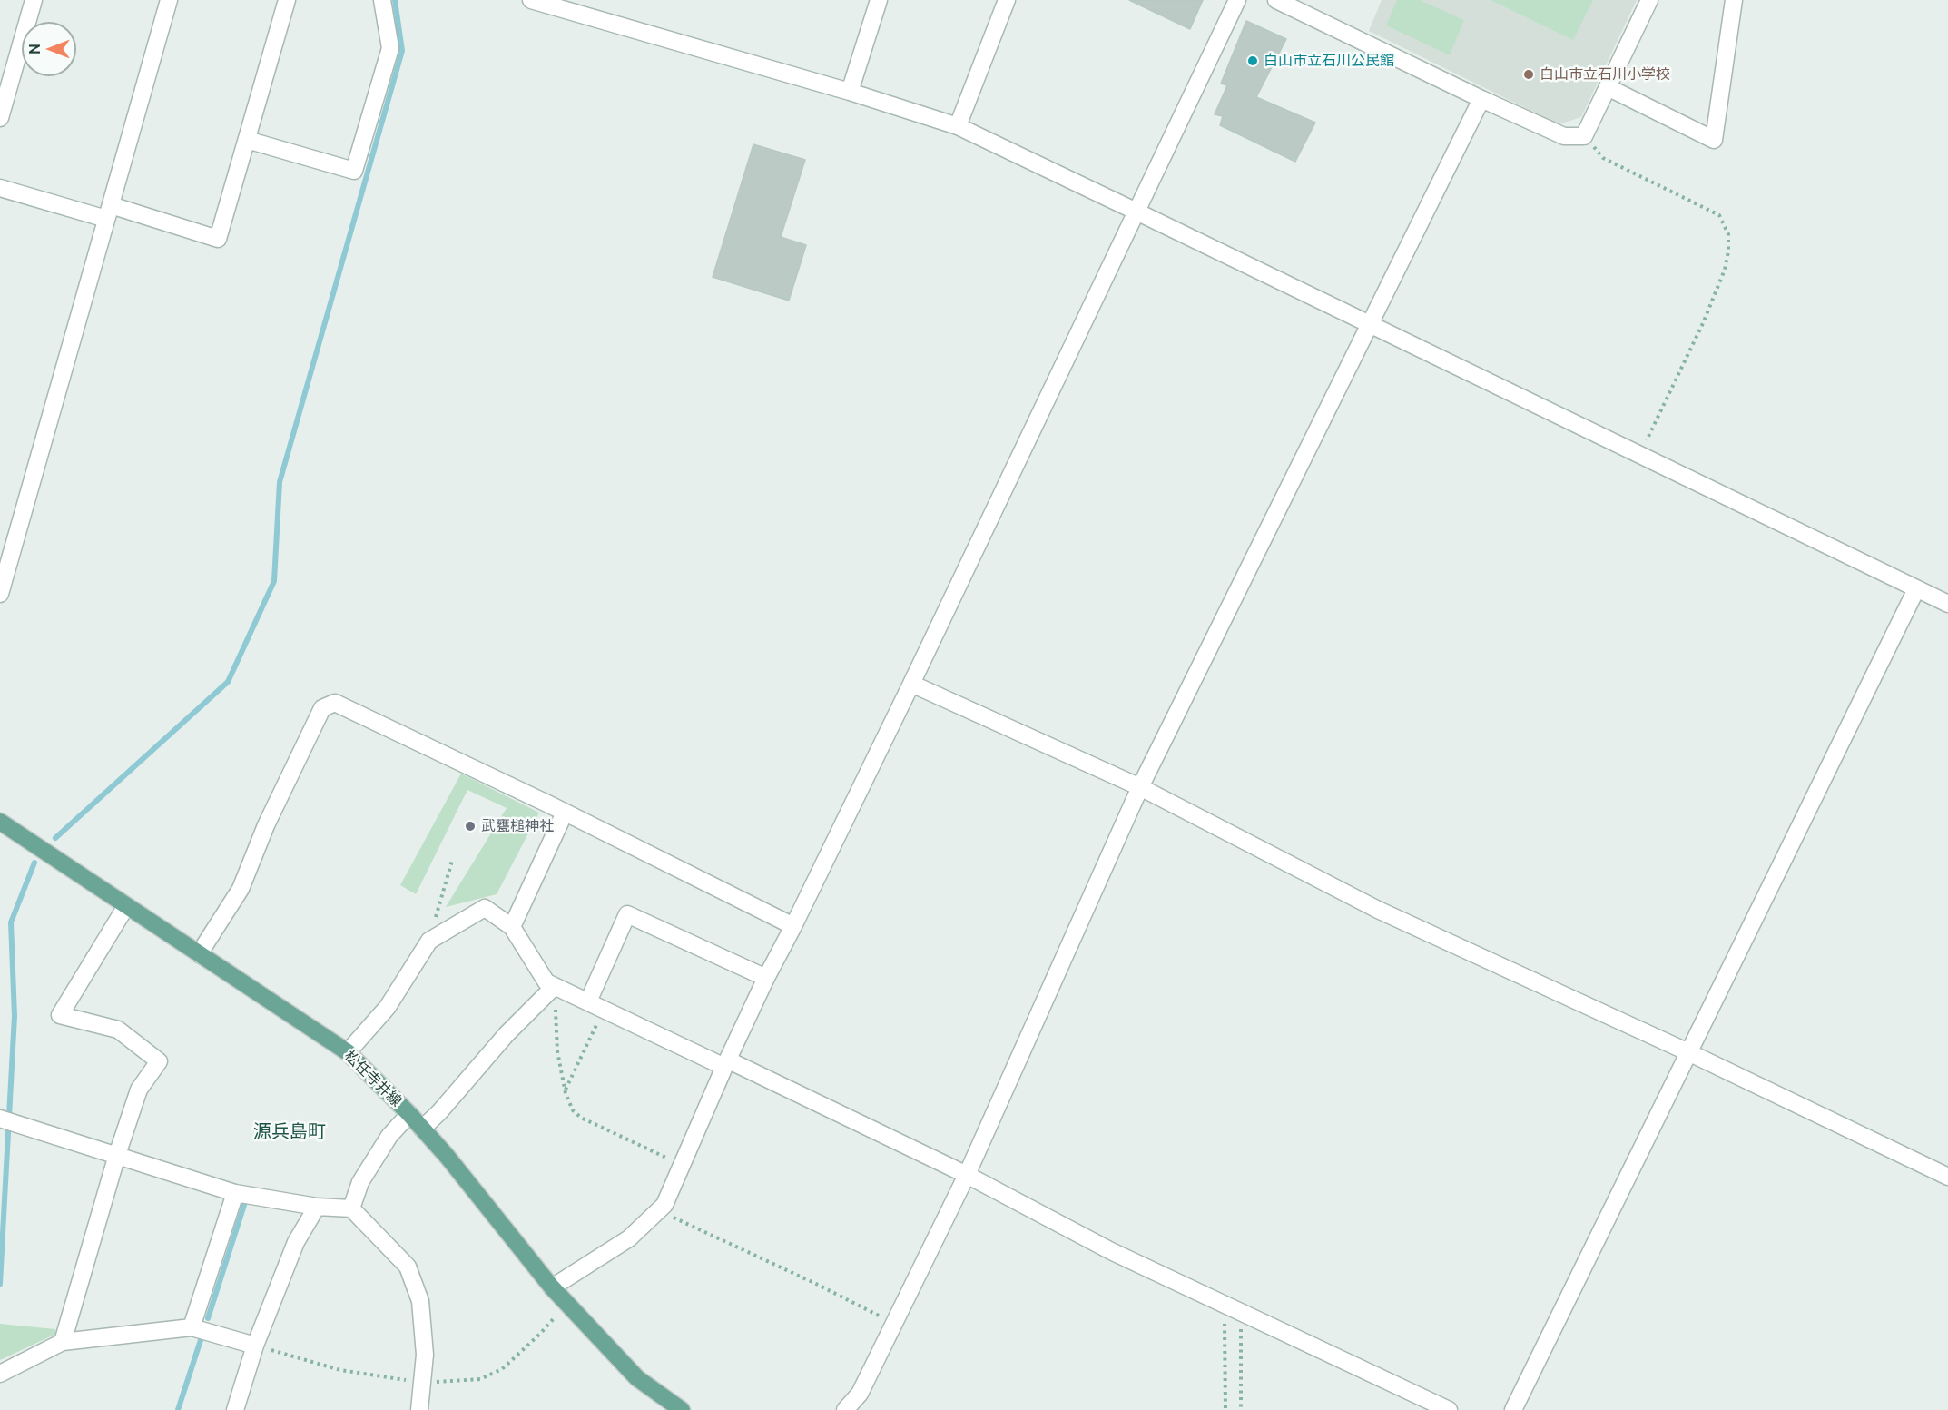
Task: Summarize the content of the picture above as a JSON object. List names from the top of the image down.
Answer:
{
  "streets": {
    "main road": ["松任寺井線"]
  },
  "districts": ["源兵島町"],
  "places": ["白山市立石川公民館", "白山市立石川小学校", "武甕槌神社"],
  "north": "left"
}
